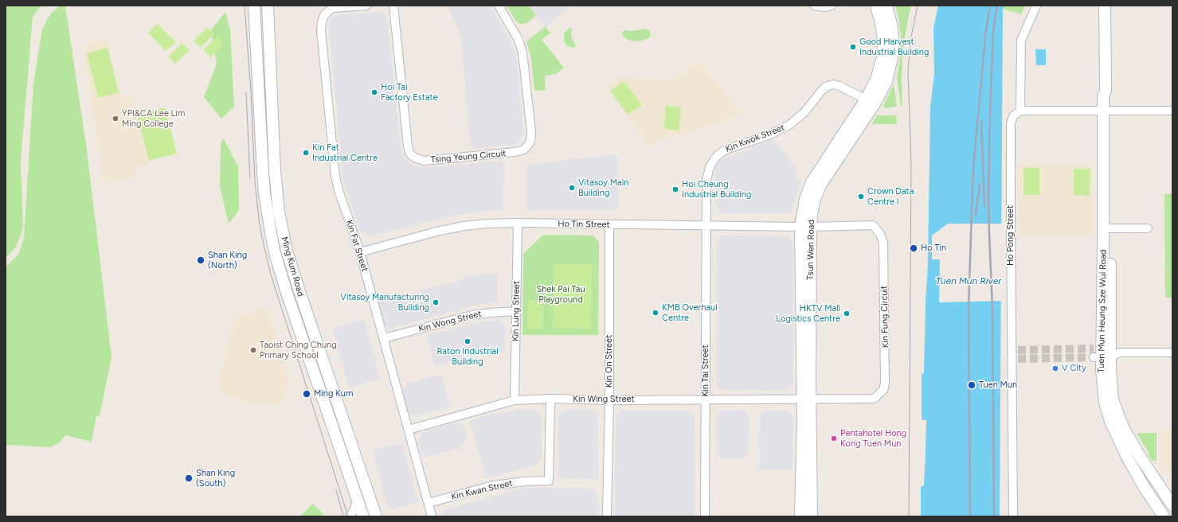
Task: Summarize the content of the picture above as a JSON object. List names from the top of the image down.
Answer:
{
  "streets": {
    "main road": ["Tsun Wen Road", "Ming Kum Road", "Tuen Mun Heung Sze Wui Road"],
    "street": [
      "Kin Kwok Street",
      "Tsing Yeung Circuit",
      "Ho Tin Street",
      "Ho Pong Street",
      "Kin Fat Street",
      "Kin Lung Street",
      "Kin Fung Circuit",
      "Kin Wong Street",
      "Kin On Street",
      "Kin Tai Street",
      "Kin Wing Street",
      "Kin Kwan Street"
    ]
  },
  "crossings": [
    ["Kin Kwok Street", "Ho Tin Street"],
    ["Kin Kwok Street", "Tsun Wen Road"],
    ["Kin Kwok Street", "Kin Tai Street"],
    ["Ho Tin Street", "Kin Fat Street"],
    ["Ho Tin Street", "Tsun Wen Road"],
    ["Ho Tin Street", "Kin Lung Street"],
    ["Ho Tin Street", "Kin Fung Circuit"],
    ["Ho Tin Street", "Kin On Street"],
    ["Ho Tin Street", "Kin Tai Street"],
    ["Kin Fat Street", "Kin Wong Street"],
    ["Kin Fat Street", "Kin Wing Street"],
    ["Kin Fat Street", "Kin Kwan Street"],
    ["Tsun Wen Road", "Kin Fung Circuit"],
    ["Tsun Wen Road", "Kin Wing Street"],
    ["Kin Lung Street", "Kin Wong Street"],
    ["Kin Lung Street", "Kin Wing Street"],
    ["Kin Fung Circuit", "Kin Wing Street"],
    ["Kin On Street", "Kin Wing Street"],
    ["Kin Tai Street", "Kin Wing Street"],
    ["Kin Wing Street", "Kin Kwan Street"]
  ],
  "water": ["Tuen Mun River"],
  "parks": ["Shek Pai Tau Playground"],
  "places": [
    "Good Harvest Industrial Building",
    "Hoi Tai Factory Estate",
    "YPI&CA Lee Lim Ming College",
    "Kin Fat Industrial Centre",
    "Vitasoy Main Building",
    "Hoi Cheung Industrial Building",
    "Crown Data Centre I",
    "Ho Tin",
    "Shan King (North)",
    "Vitasoy Manufacturing Building",
    "KMB Overhaul Centre",
    "HKTV Mall Logistics Centre",
    "Raton Industrial Building",
    "Taoist Ching Chung Primary School",
    "V City",
    "Tuen Mun",
    "Ming Kum",
    "Pentahotel Hong Kong Tuen Mun",
    "Shan King (South)"
  ]
}
